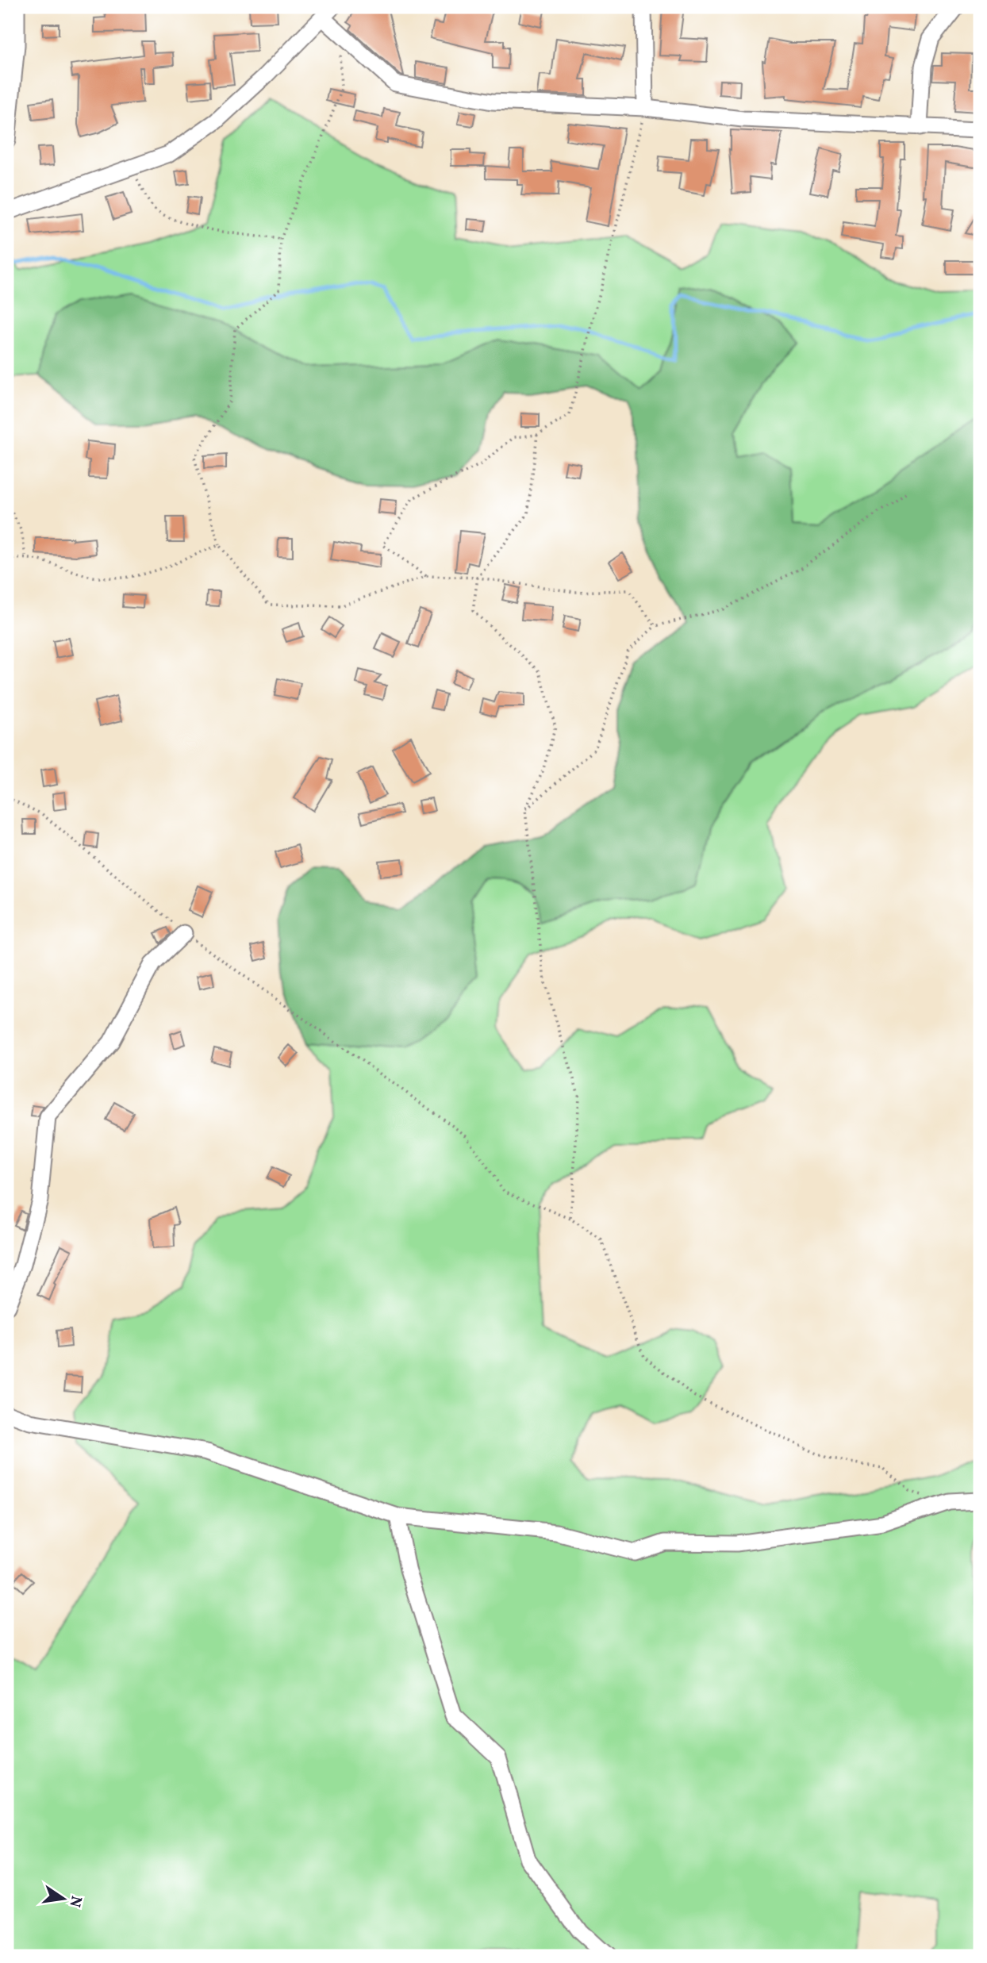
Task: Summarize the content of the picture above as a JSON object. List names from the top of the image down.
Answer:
{
  "north": "right"
}
